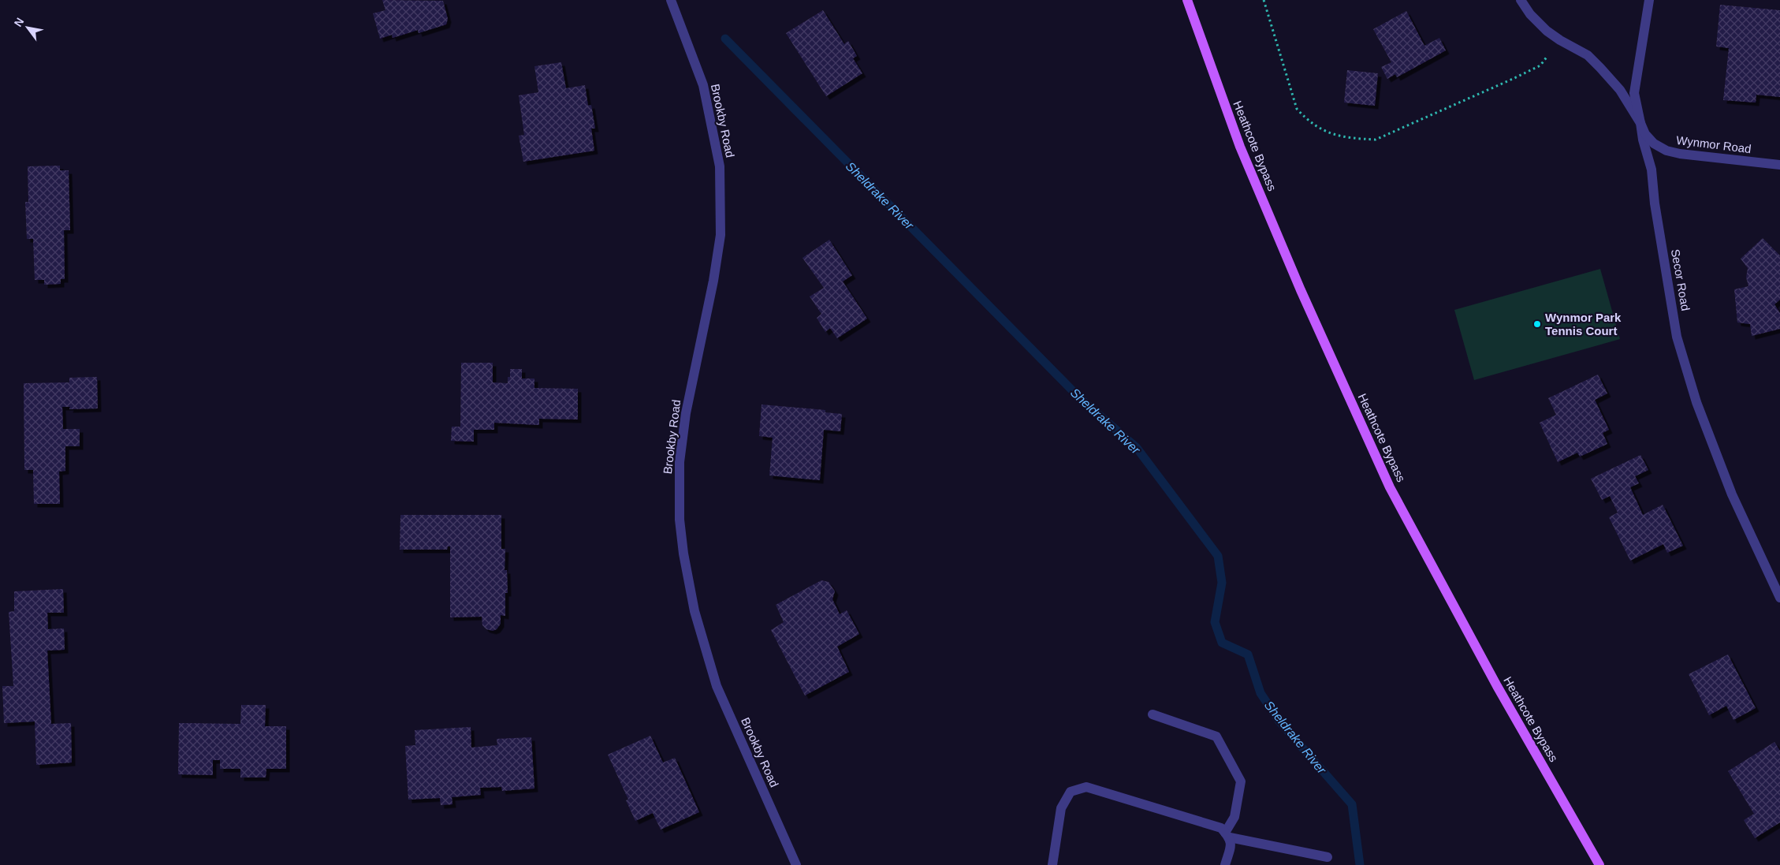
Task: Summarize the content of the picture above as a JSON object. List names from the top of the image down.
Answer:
{
  "streets": {
    "main road": ["Heathcote Bypass"],
    "street": ["Brookby Road", "Wynmor Road", "Secor Road"]
  },
  "crossings": [
    ["Wynmor Road", "Secor Road"]
  ],
  "water": ["Sheldrake River"],
  "places": ["Wynmor Park Tennis Court"],
  "north": "top left"
}
